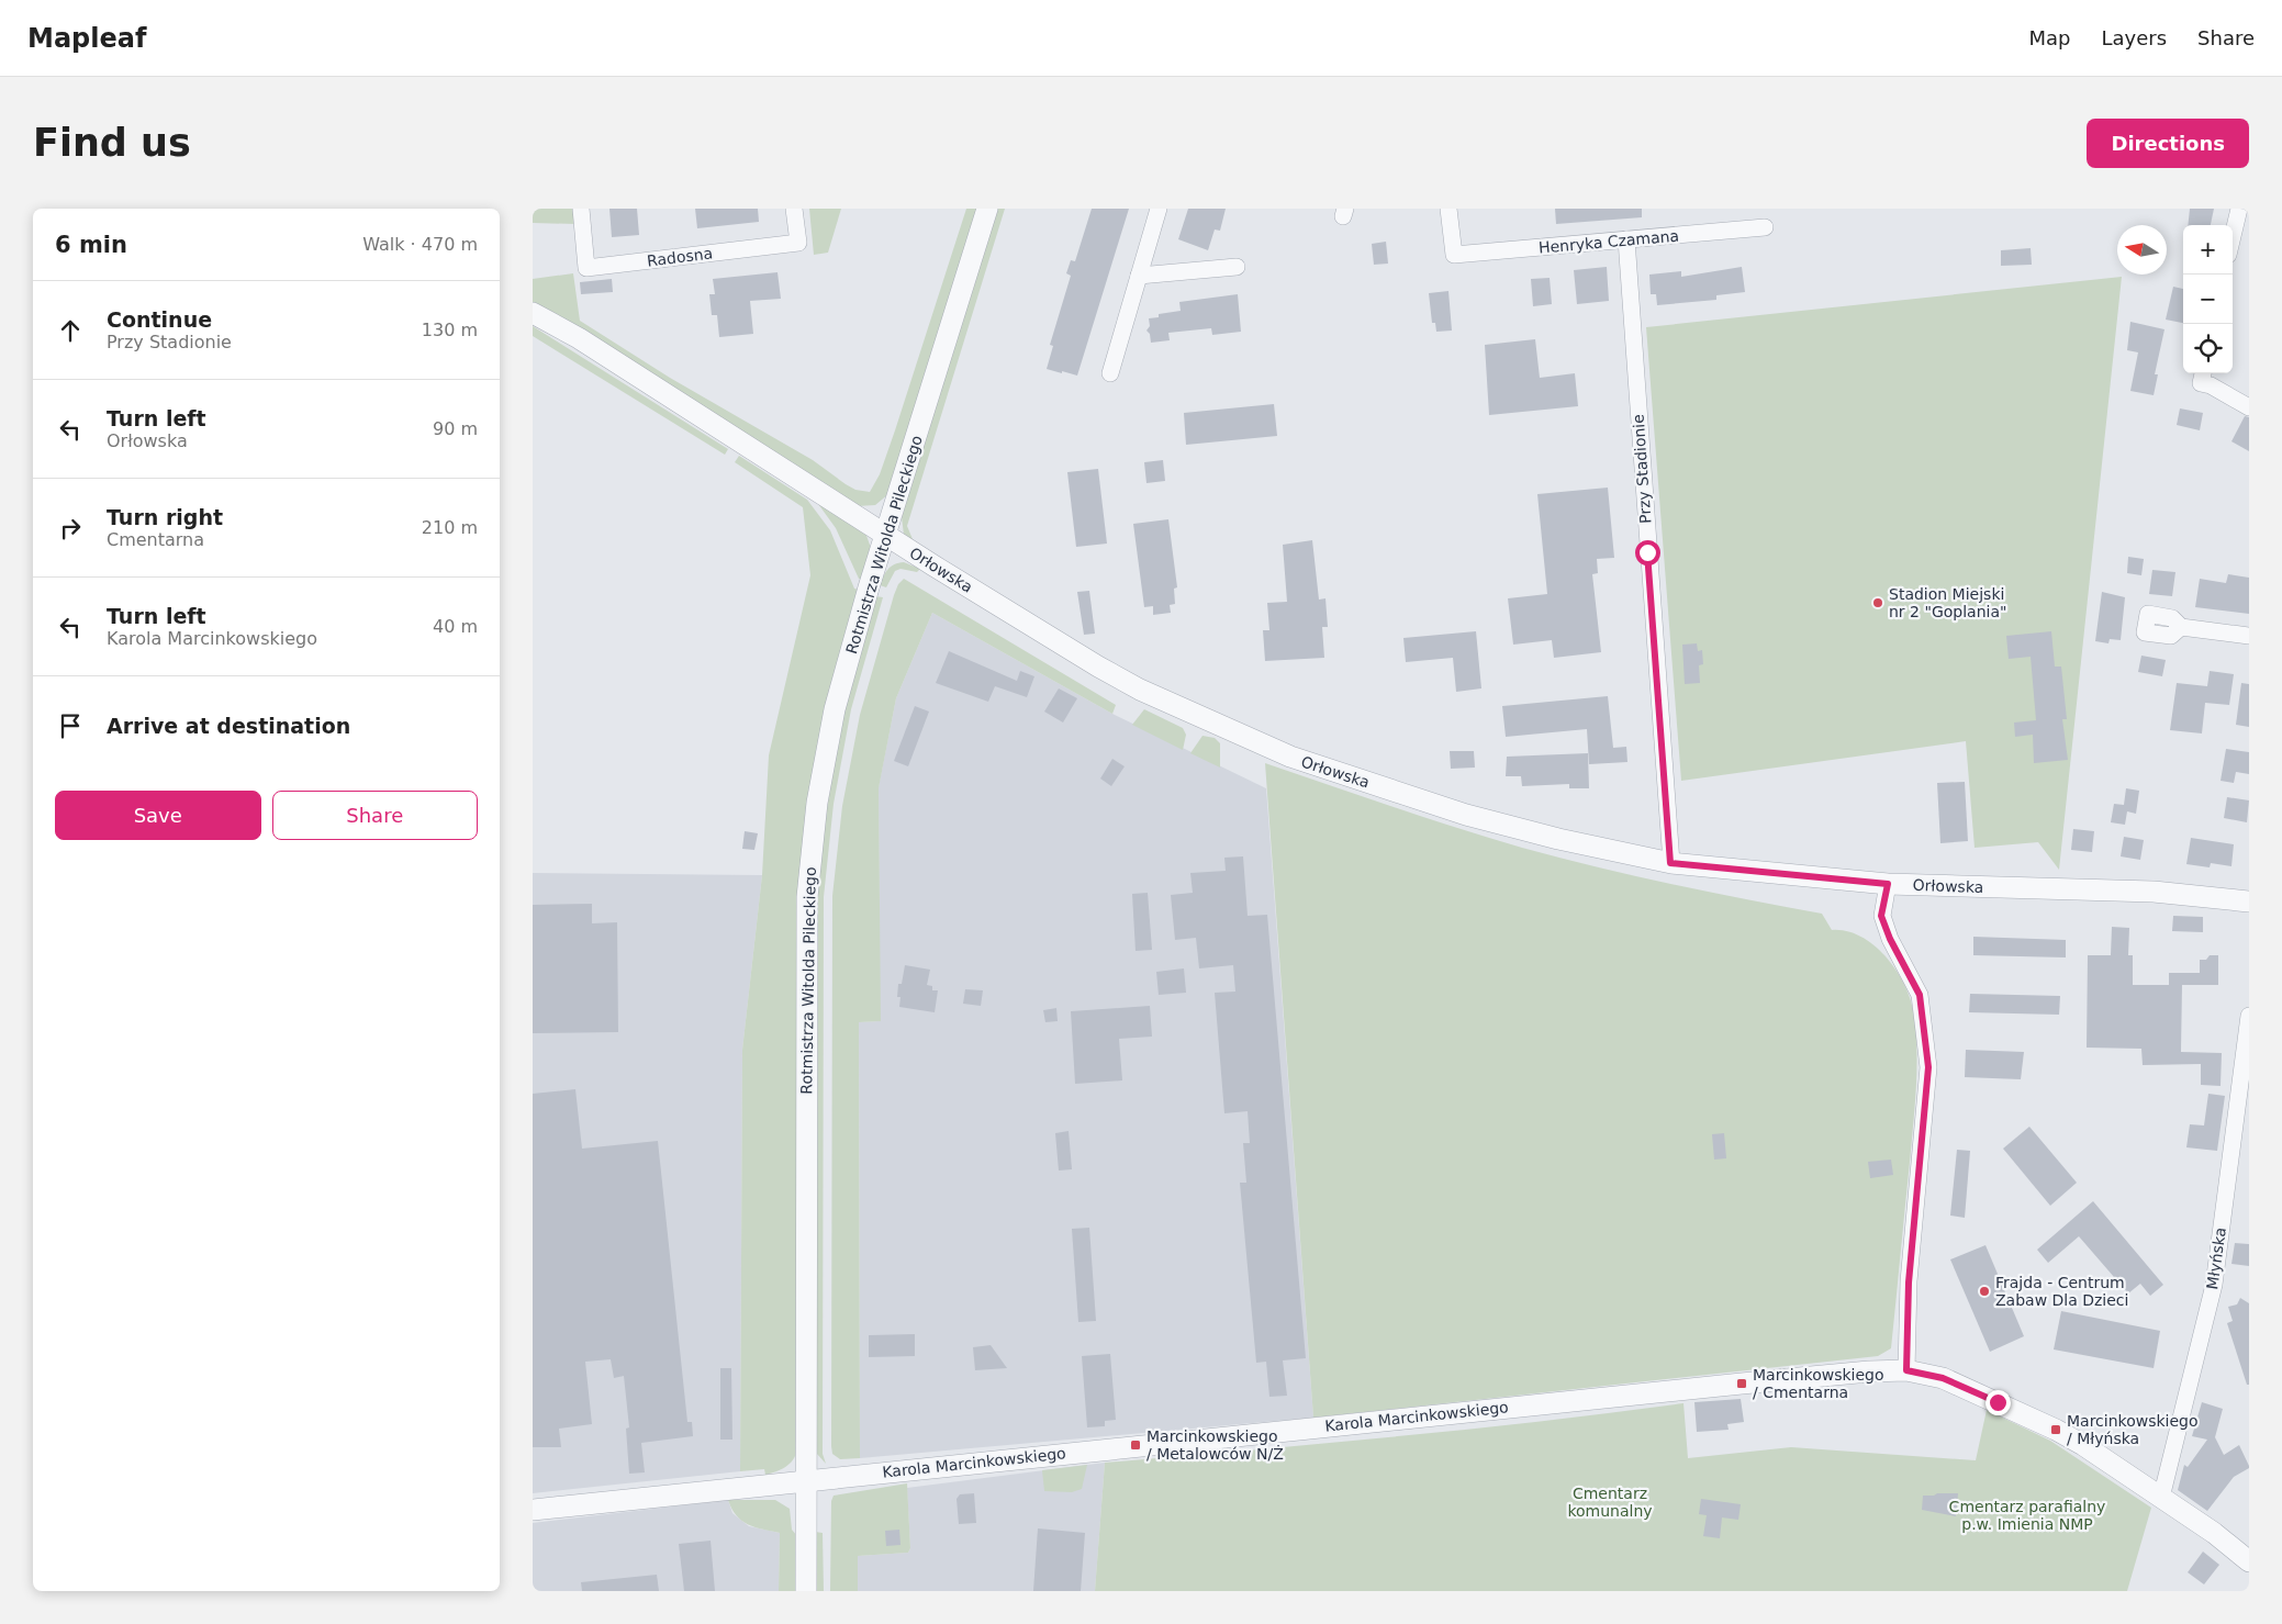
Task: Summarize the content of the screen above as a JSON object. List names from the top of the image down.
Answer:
{
  "streets": {
    "street": [
      "Henryka Czamana",
      "Radosna",
      "Przy Stadionie",
      "Rotmistrza Witolda Pileckiego",
      "Orłowska",
      "Młyńska",
      "Karola Marcinkowskiego"
    ]
  },
  "crossings": [
    ["Henryka Czamana", "Przy Stadionie"],
    ["Przy Stadionie", "Orłowska"],
    ["Rotmistrza Witolda Pileckiego", "Orłowska"],
    ["Rotmistrza Witolda Pileckiego", "Karola Marcinkowskiego"],
    ["Młyńska", "Karola Marcinkowskiego"]
  ],
  "parks": ["Cmentarz komunalny", "Cmentarz parafialny p.w. Imienia NMP"],
  "places": {
    "other": ["Stadion Miejski nr 2 \"Goplania\"", "Frajda - Centrum Zabaw Dla Dzieci"],
    "transit": ["Marcinkowskiego / Cmentarna", "Marcinkowskiego / Młyńska", "Marcinkowskiego / Metalowców N/Ż"]
  },
  "north": "left",
  "page": {
    "header": "Mapleaf",
    "nav": ["Map", "Layers", "Share"],
    "buttons": [
      "Directions",
      ["Save", "Share"]
    ],
    "title": "Find us",
    "heading": ["6 min", "Walk · 470 m"],
    "map_buttons": ["+", "−"],
    "list": [
      ["Continue", "Przy Stadionie", "130 m"],
      ["Turn left", "Orłowska", "90 m"],
      ["Turn right", "Cmentarna", "210 m"],
      ["Turn left", "Karola Marcinkowskiego", "40 m"],
      "Arrive at destination"
    ]
  }
}
